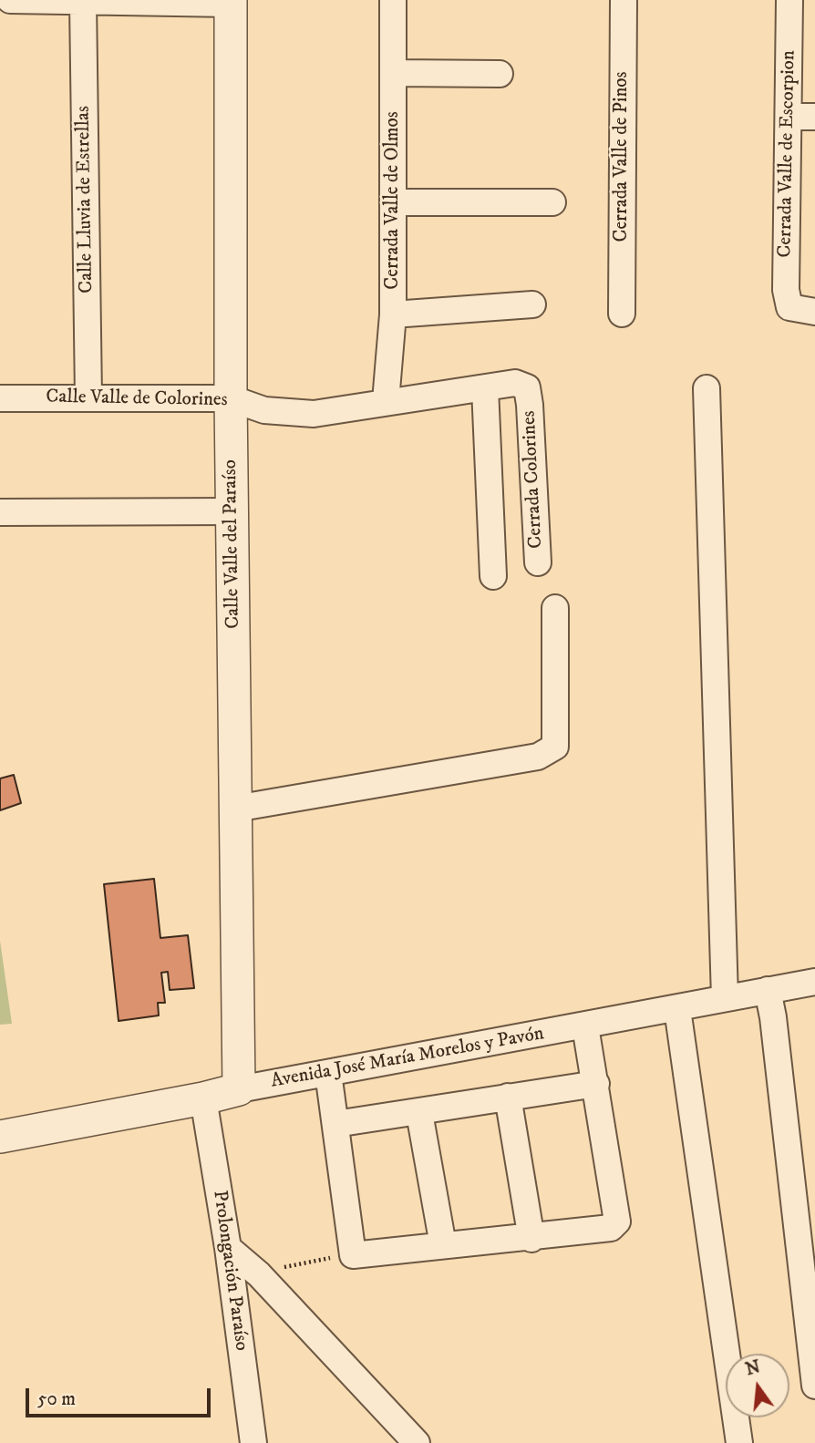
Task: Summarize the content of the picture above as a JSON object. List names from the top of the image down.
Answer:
{
  "streets": {
    "street": [
      "Cerrada Valle de Escorpion",
      "Cerrada Valle de Pinos",
      "Calle Lluvia de Estrellas",
      "Cerrada Valle de Olmos",
      "Calle Valle de Colorines",
      "Cerrada Colorines",
      "Calle Valle del Paraíso",
      "Avenida José María Morelos y Pavón",
      "Prolongación Paraíso"
    ]
  },
  "crossings": [
    ["Calle Lluvia de Estrellas", "Calle Valle de Colorines"],
    ["Cerrada Valle de Olmos", "Calle Valle de Colorines"],
    ["Cerrada Valle de Olmos", "Cerrada Colorines"],
    ["Calle Valle de Colorines", "Cerrada Colorines"],
    ["Calle Valle de Colorines", "Calle Valle del Paraíso"],
    ["Calle Valle del Paraíso", "Avenida José María Morelos y Pavón"],
    ["Avenida José María Morelos y Pavón", "Prolongación Paraíso"]
  ],
  "scale_bar": "50 m",
  "north": "top"
}
